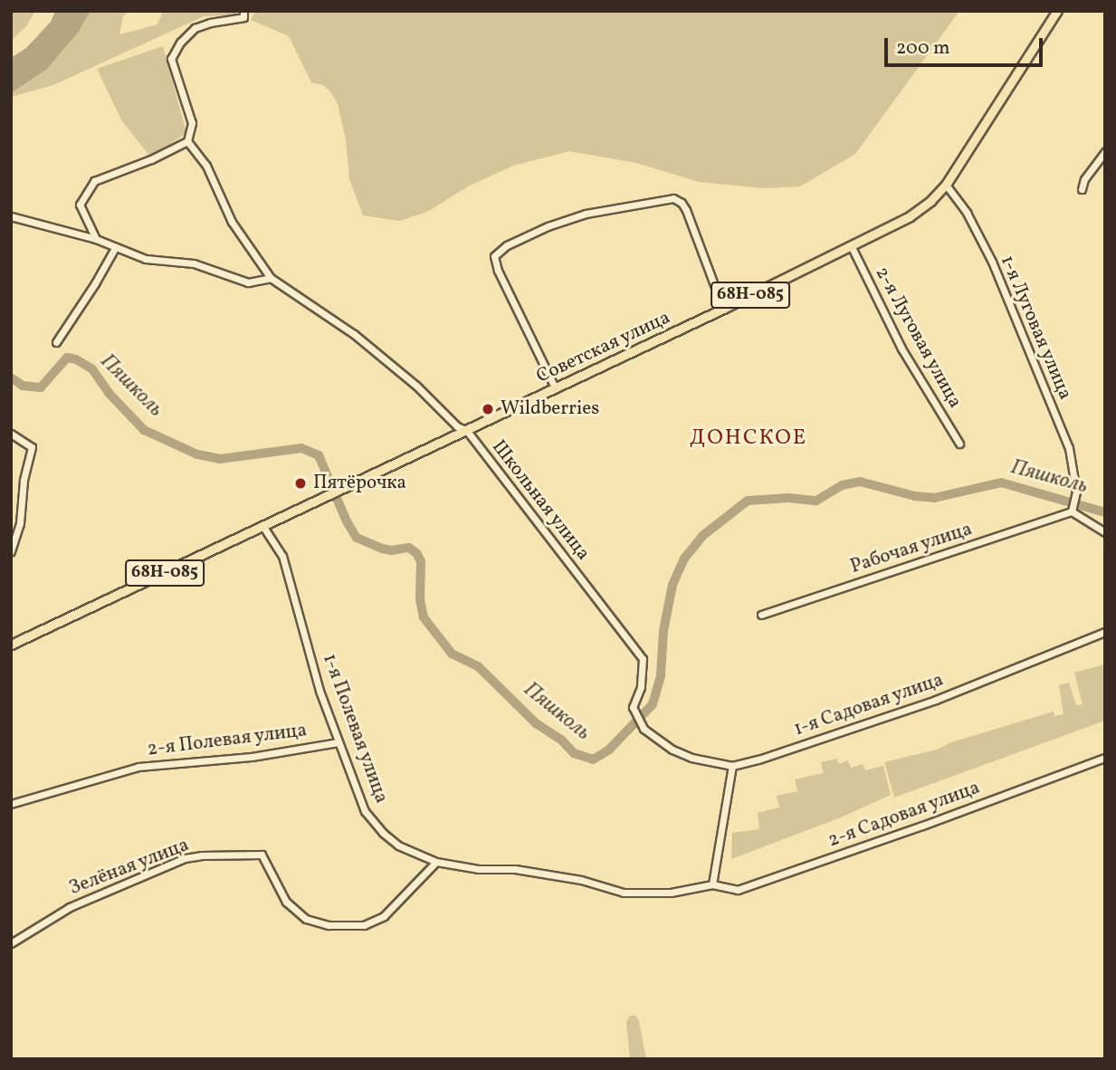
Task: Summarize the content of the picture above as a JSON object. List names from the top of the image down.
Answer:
{
  "streets": {
    "main road": ["68Н-085", "Советская улица"],
    "street": [
      "1-я Луговая улица",
      "2-я Луговая улица",
      "Школьная улица",
      "Рабочая улица",
      "1-я Садовая улица",
      "1-я Полевая улица",
      "2-я Полевая улица",
      "2-я Садовая улица",
      "Зелёная улица"
    ]
  },
  "crossings": [
    ["1-я Луговая улица", "Советская улица"],
    ["1-я Луговая улица", "Рабочая улица"],
    ["2-я Луговая улица", "Советская улица"],
    ["Советская улица", "Школьная улица"],
    ["Советская улица", "1-я Полевая улица"],
    ["Школьная улица", "1-я Садовая улица"],
    ["1-я Полевая улица", "2-я Полевая улица"],
    ["1-я Полевая улица", "2-я Садовая улица"],
    ["1-я Полевая улица", "Зелёная улица"]
  ],
  "districts": ["ДОНСКОЕ"],
  "water": ["Пяшколь"],
  "places": ["Wildberries", "Пятёрочка"],
  "scale_bar": "200 m"
}
